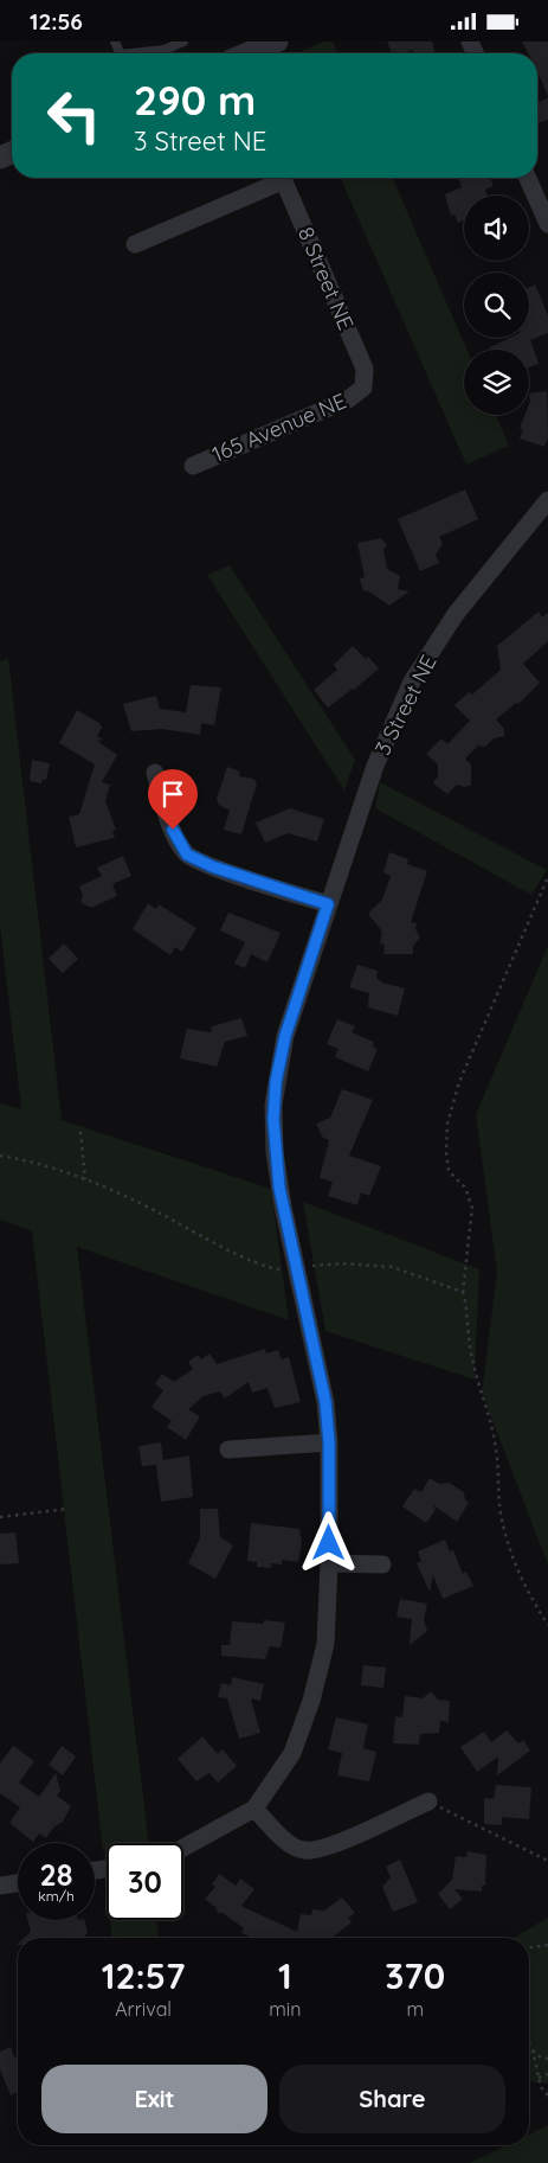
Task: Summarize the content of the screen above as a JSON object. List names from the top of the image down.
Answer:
{
  "streets": {
    "street": ["8 Street NE", "165 Avenue NE", "3 Street NE"]
  },
  "crossings": [
    ["8 Street NE", "165 Avenue NE"]
  ],
  "page": {
    "status": "12:56",
    "turn": ["290 m", "3 Street NE"],
    "speed": "28 km/h",
    "limit": "30",
    "eta": [
      "12:57",
      "Arrival",
      "1",
      "min",
      "370",
      "m"
    ],
    "buttons": ["Exit", "Share"]
  }
}
